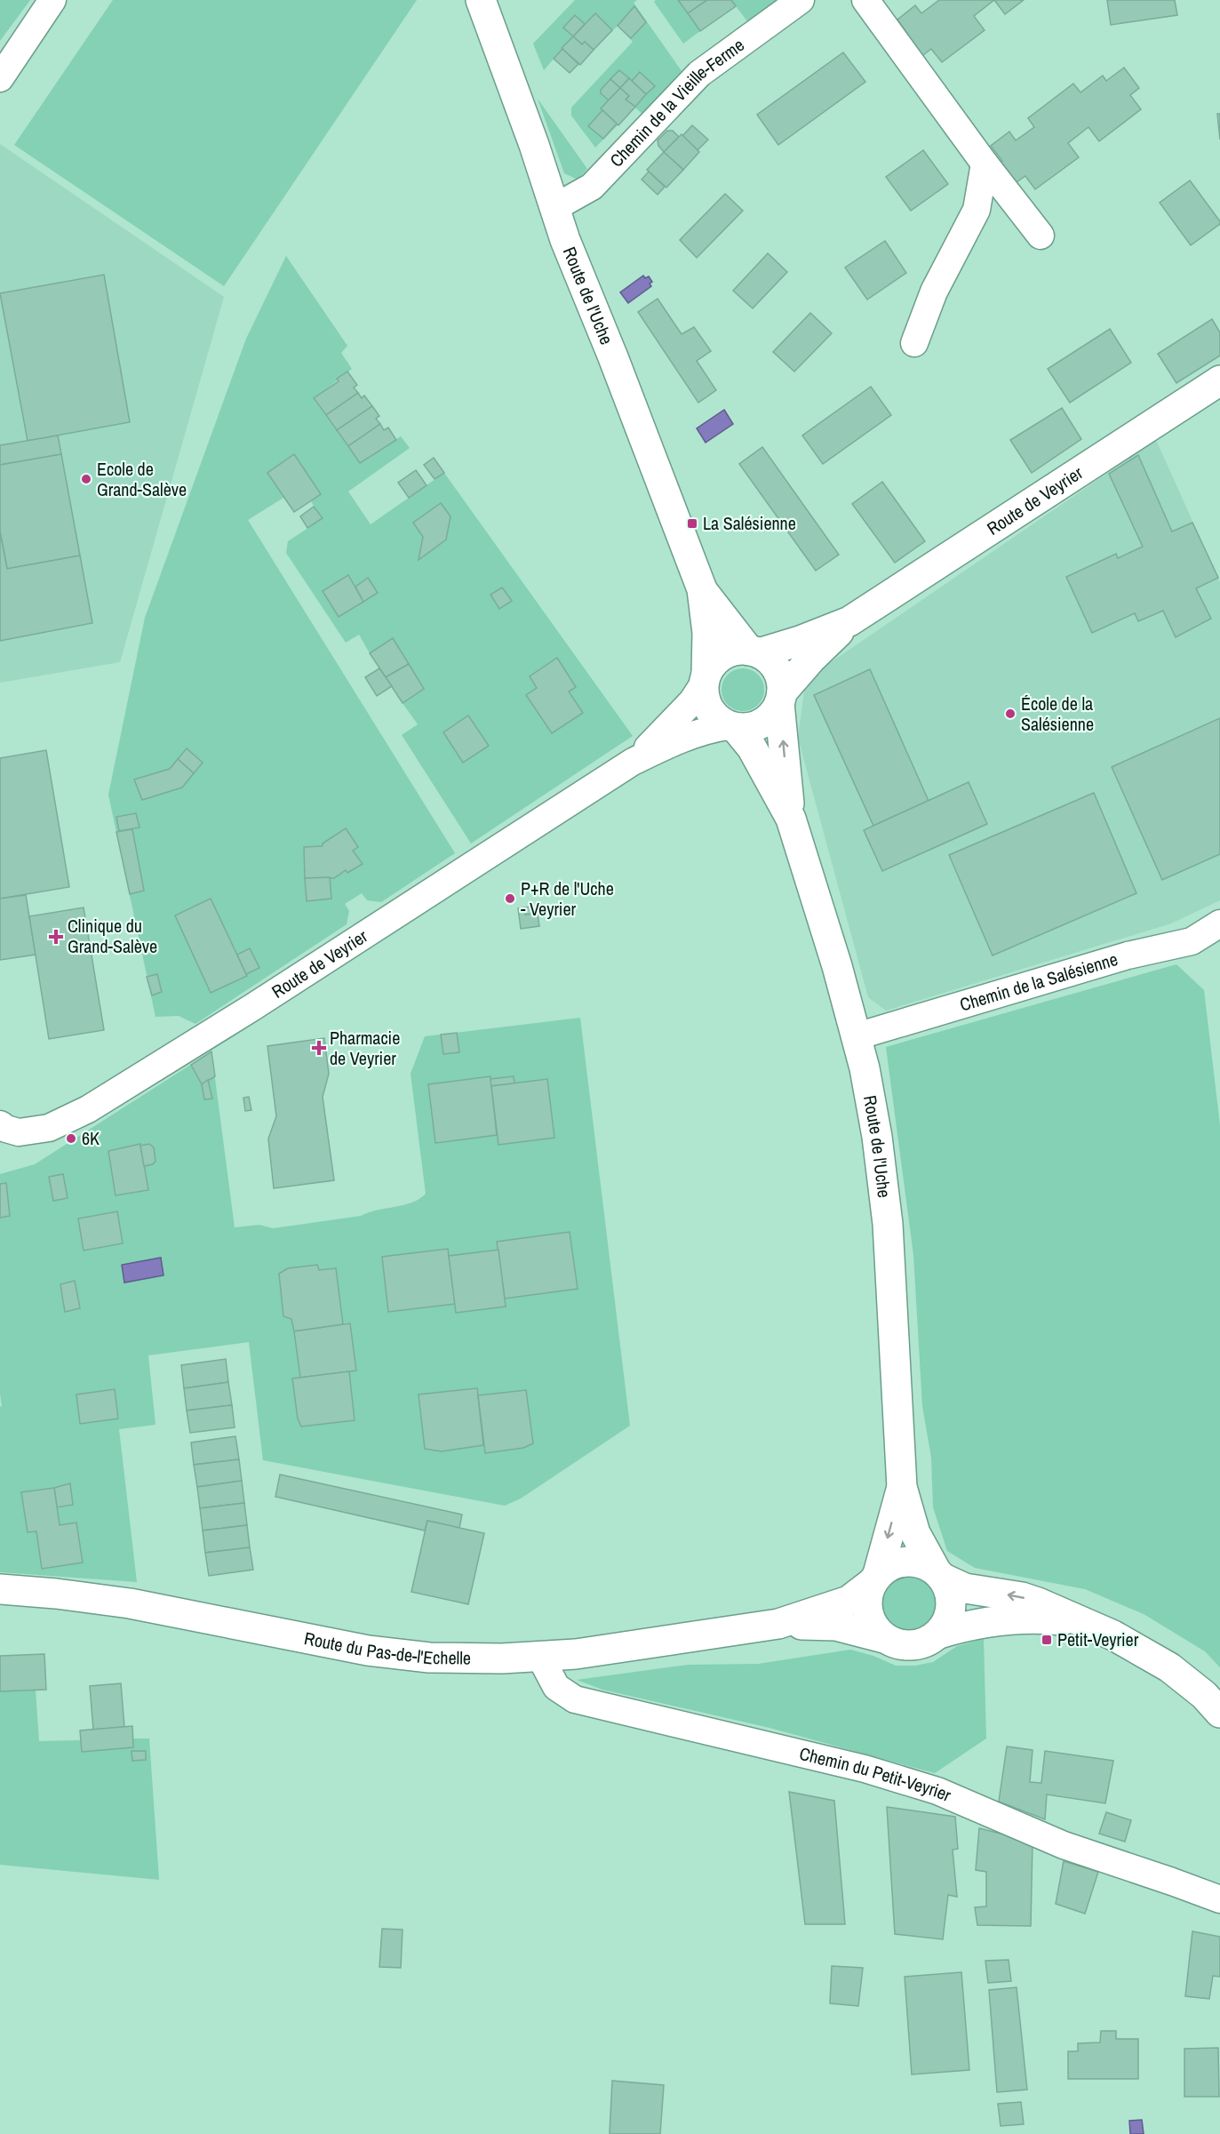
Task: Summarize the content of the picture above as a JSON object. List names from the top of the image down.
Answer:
{
  "streets": {
    "street": [
      "Chemin de la Vieille-Ferme",
      "Route de l'Uche",
      "Route de Veyrier",
      "Chemin de la Salésienne",
      "Route du Pas-de-l'Echelle",
      "Chemin du Petit-Veyrier"
    ]
  },
  "crossings": [
    ["Chemin de la Vieille-Ferme", "Route de l'Uche"],
    ["Route de l'Uche", "Route de Veyrier"],
    ["Route de l'Uche", "Chemin de la Salésienne"],
    ["Route de l'Uche", "Route du Pas-de-l'Echelle"],
    ["Route du Pas-de-l'Echelle", "Chemin du Petit-Veyrier"]
  ],
  "places": {
    "other": [
      "Ecole de Grand-Salève",
      "École de la Salésienne",
      "P+R de l'Uche - Veyrier",
      "6K"
    ],
    "transit": ["La Salésienne", "Petit-Veyrier"],
    "health": ["Clinique du Grand-Salève", "Pharmacie de Veyrier"]
  }
}
